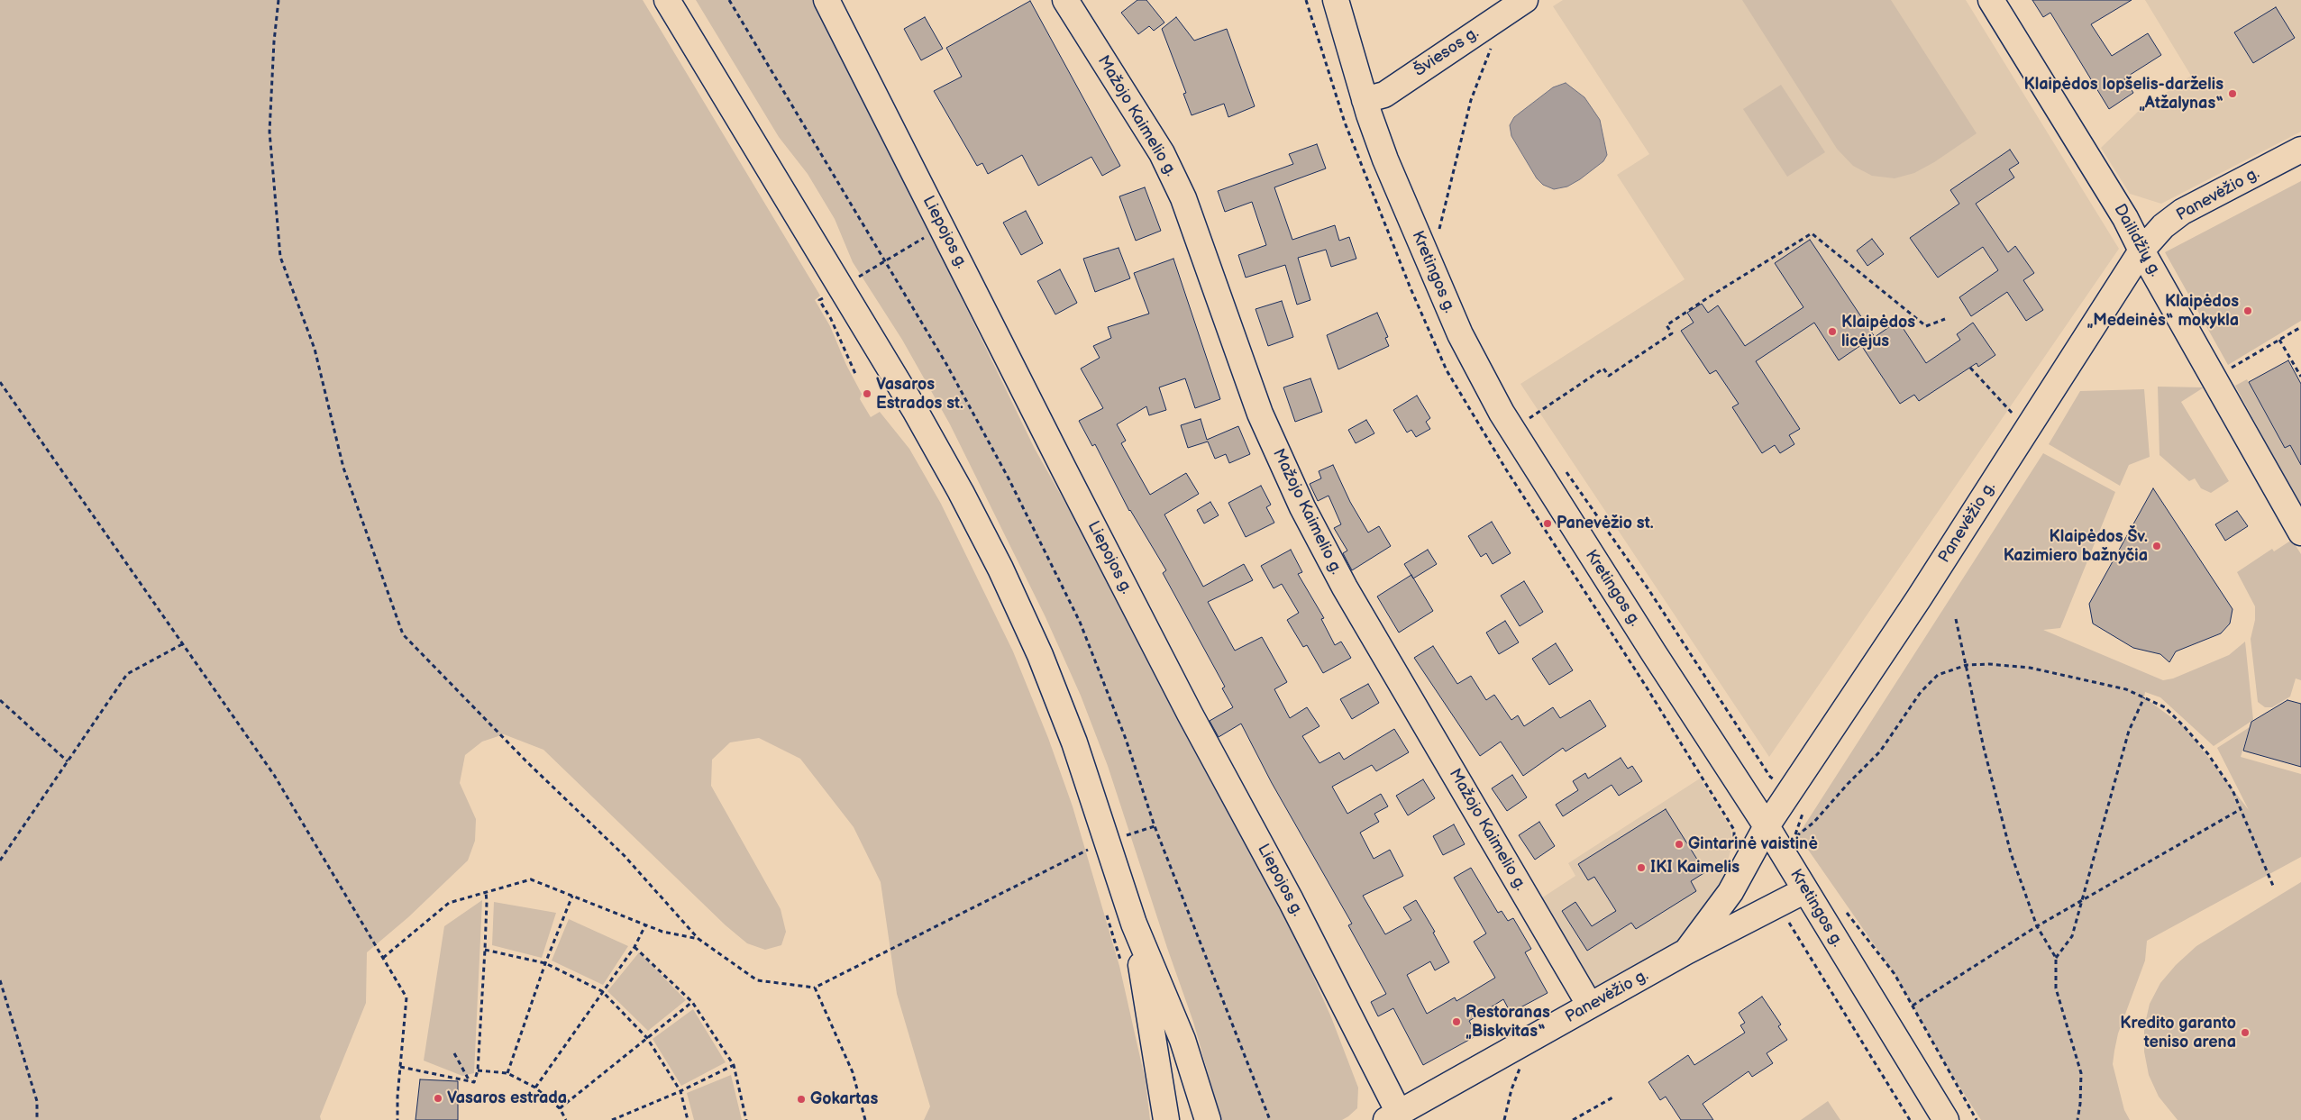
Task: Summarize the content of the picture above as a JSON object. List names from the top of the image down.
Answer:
{
  "streets": {
    "street": [
      "Šviesos g.",
      "Mažojo Kaimelio g.",
      "Panevėžio g.",
      "Liepojos g.",
      "Dailidžių g.",
      "Kretingos g."
    ]
  },
  "crossings": [
    ["Šviesos g.", "Kretingos g."],
    ["Mažojo Kaimelio g.", "Panevėžio g."],
    ["Panevėžio g.", "Liepojos g."],
    ["Panevėžio g.", "Dailidžių g."],
    ["Panevėžio g.", "Kretingos g."]
  ],
  "places": [
    "Klaipėdos lopšelis-darželis „Atžalynas“",
    "Klaipėdos „Medeinės“ mokykla",
    "Klaipėdos licėjus",
    "Vasaros Estrados st.",
    "Panevėžio st.",
    "Klaipėdos Šv. Kazimiero bažnyčia",
    "Gintarinė vaistinė",
    "IKI Kaimelis",
    "Restoranas „Biskvitas“",
    "Kredito garanto teniso arena",
    "Vasaros estrada",
    "Gokartas"
  ]
}
